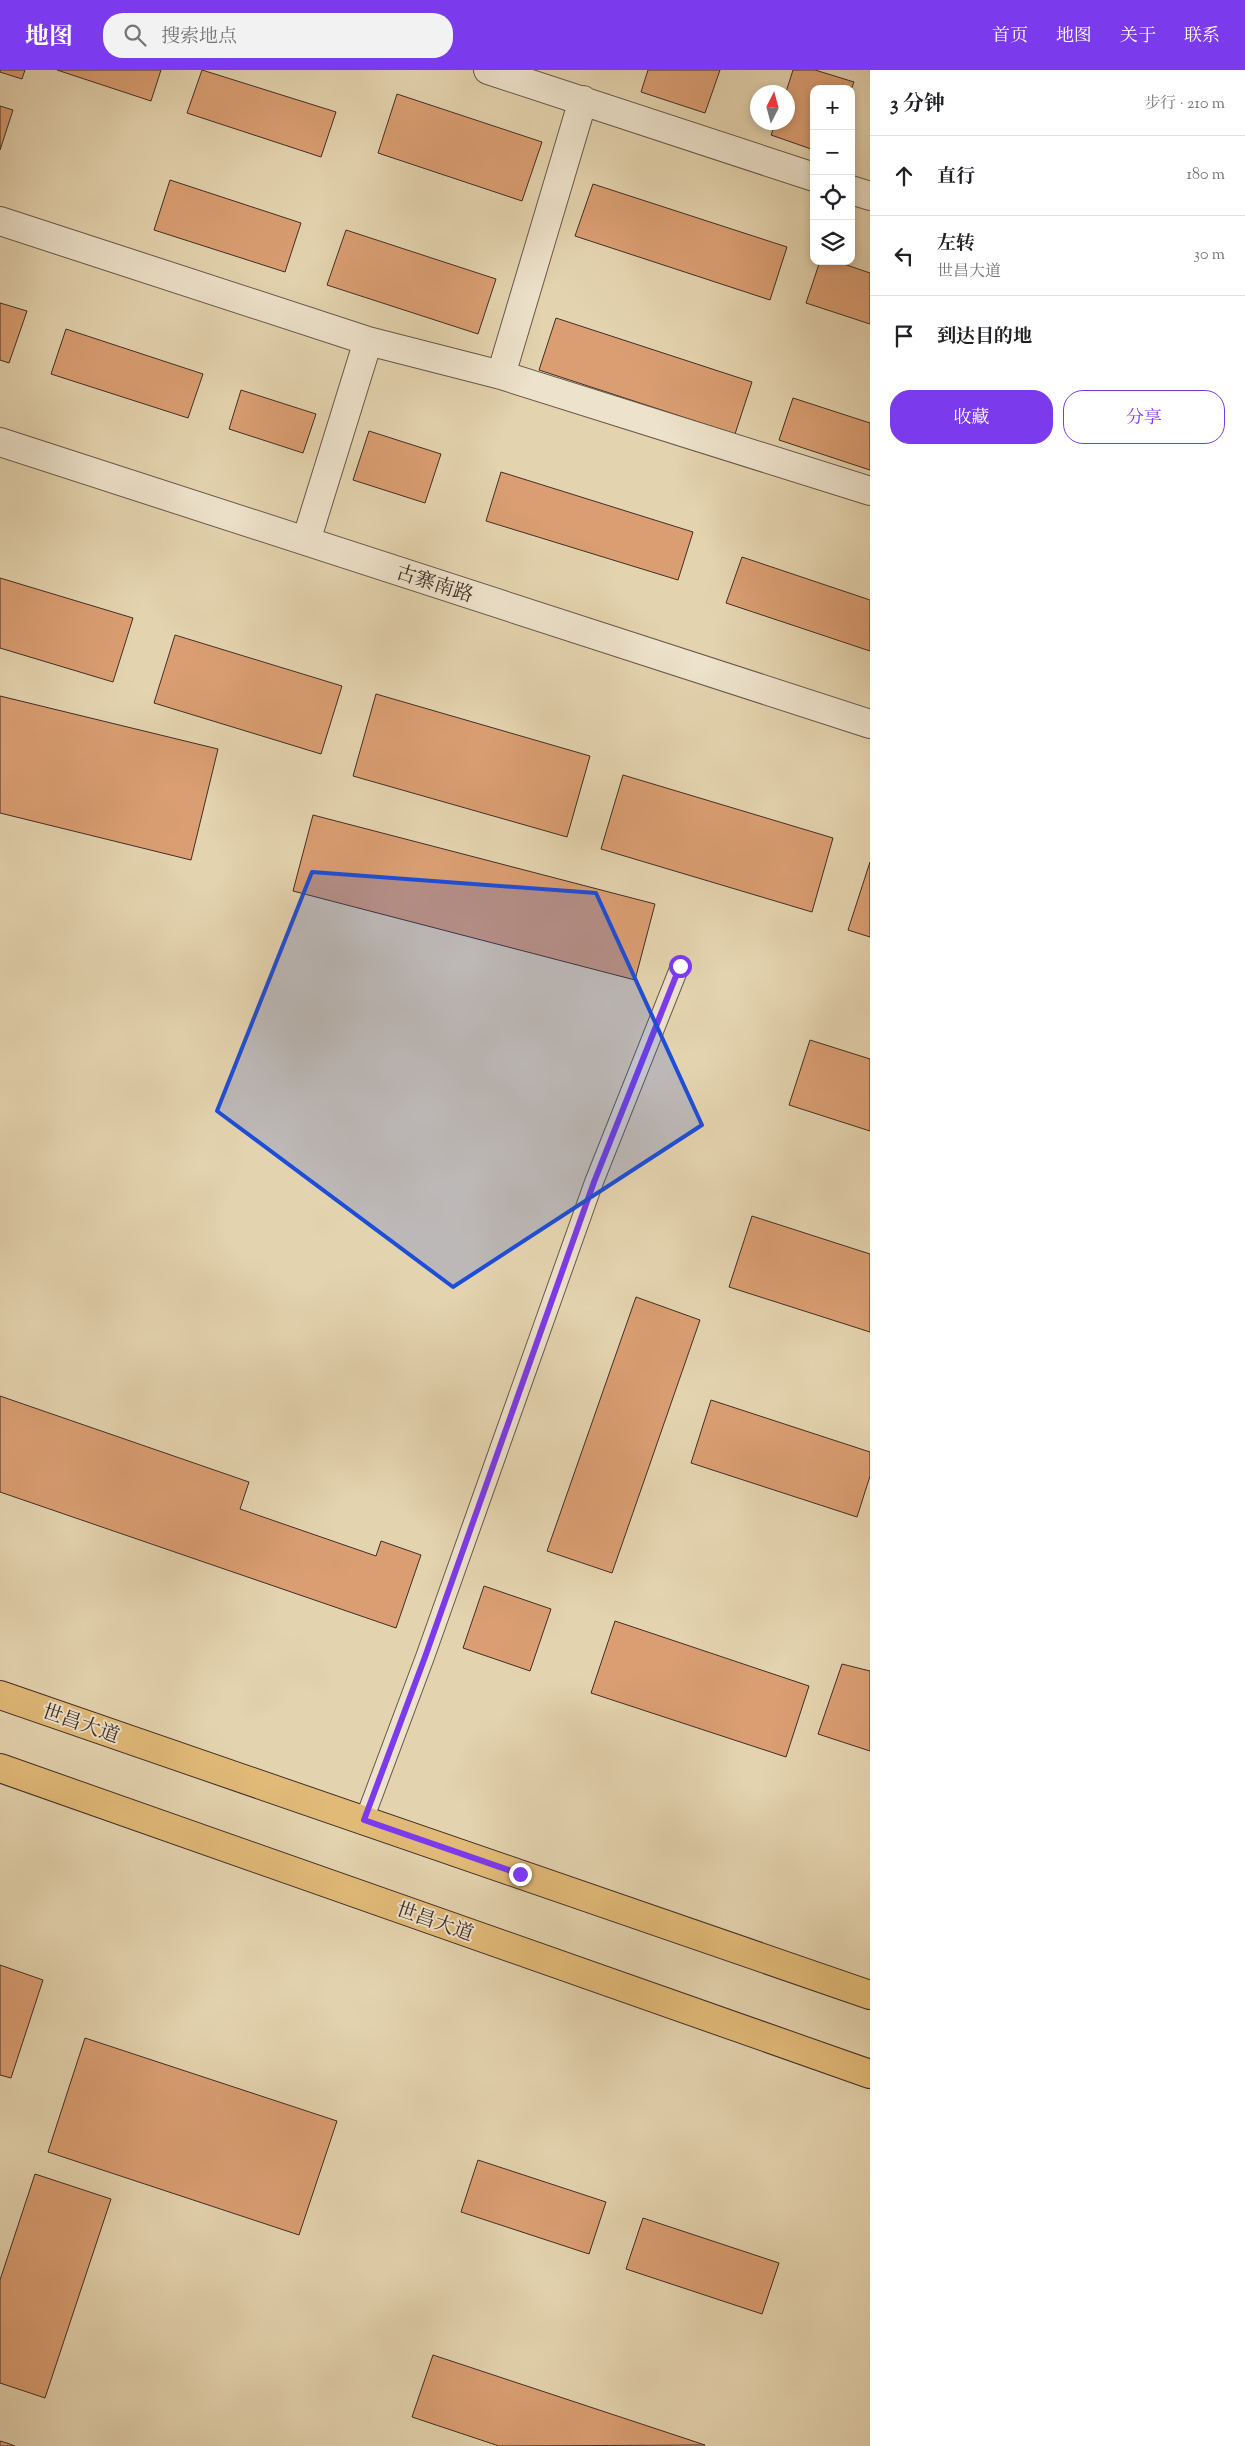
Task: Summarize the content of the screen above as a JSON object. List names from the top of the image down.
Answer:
{
  "streets": {
    "main road": ["世昌大道"],
    "street": ["古寨南路"]
  },
  "north": "top",
  "page": {
    "header": "地图",
    "search": "搜索地点",
    "nav": [
      "首页",
      "地图",
      "关于",
      "联系"
    ],
    "heading": ["3 分钟", "步行 · 210 m"],
    "map_buttons": ["+", "−"],
    "list": [
      ["直行", "180 m"],
      ["左转", "世昌大道", "30 m"],
      "到达目的地"
    ],
    "buttons": ["收藏", "分享"]
  }
}
